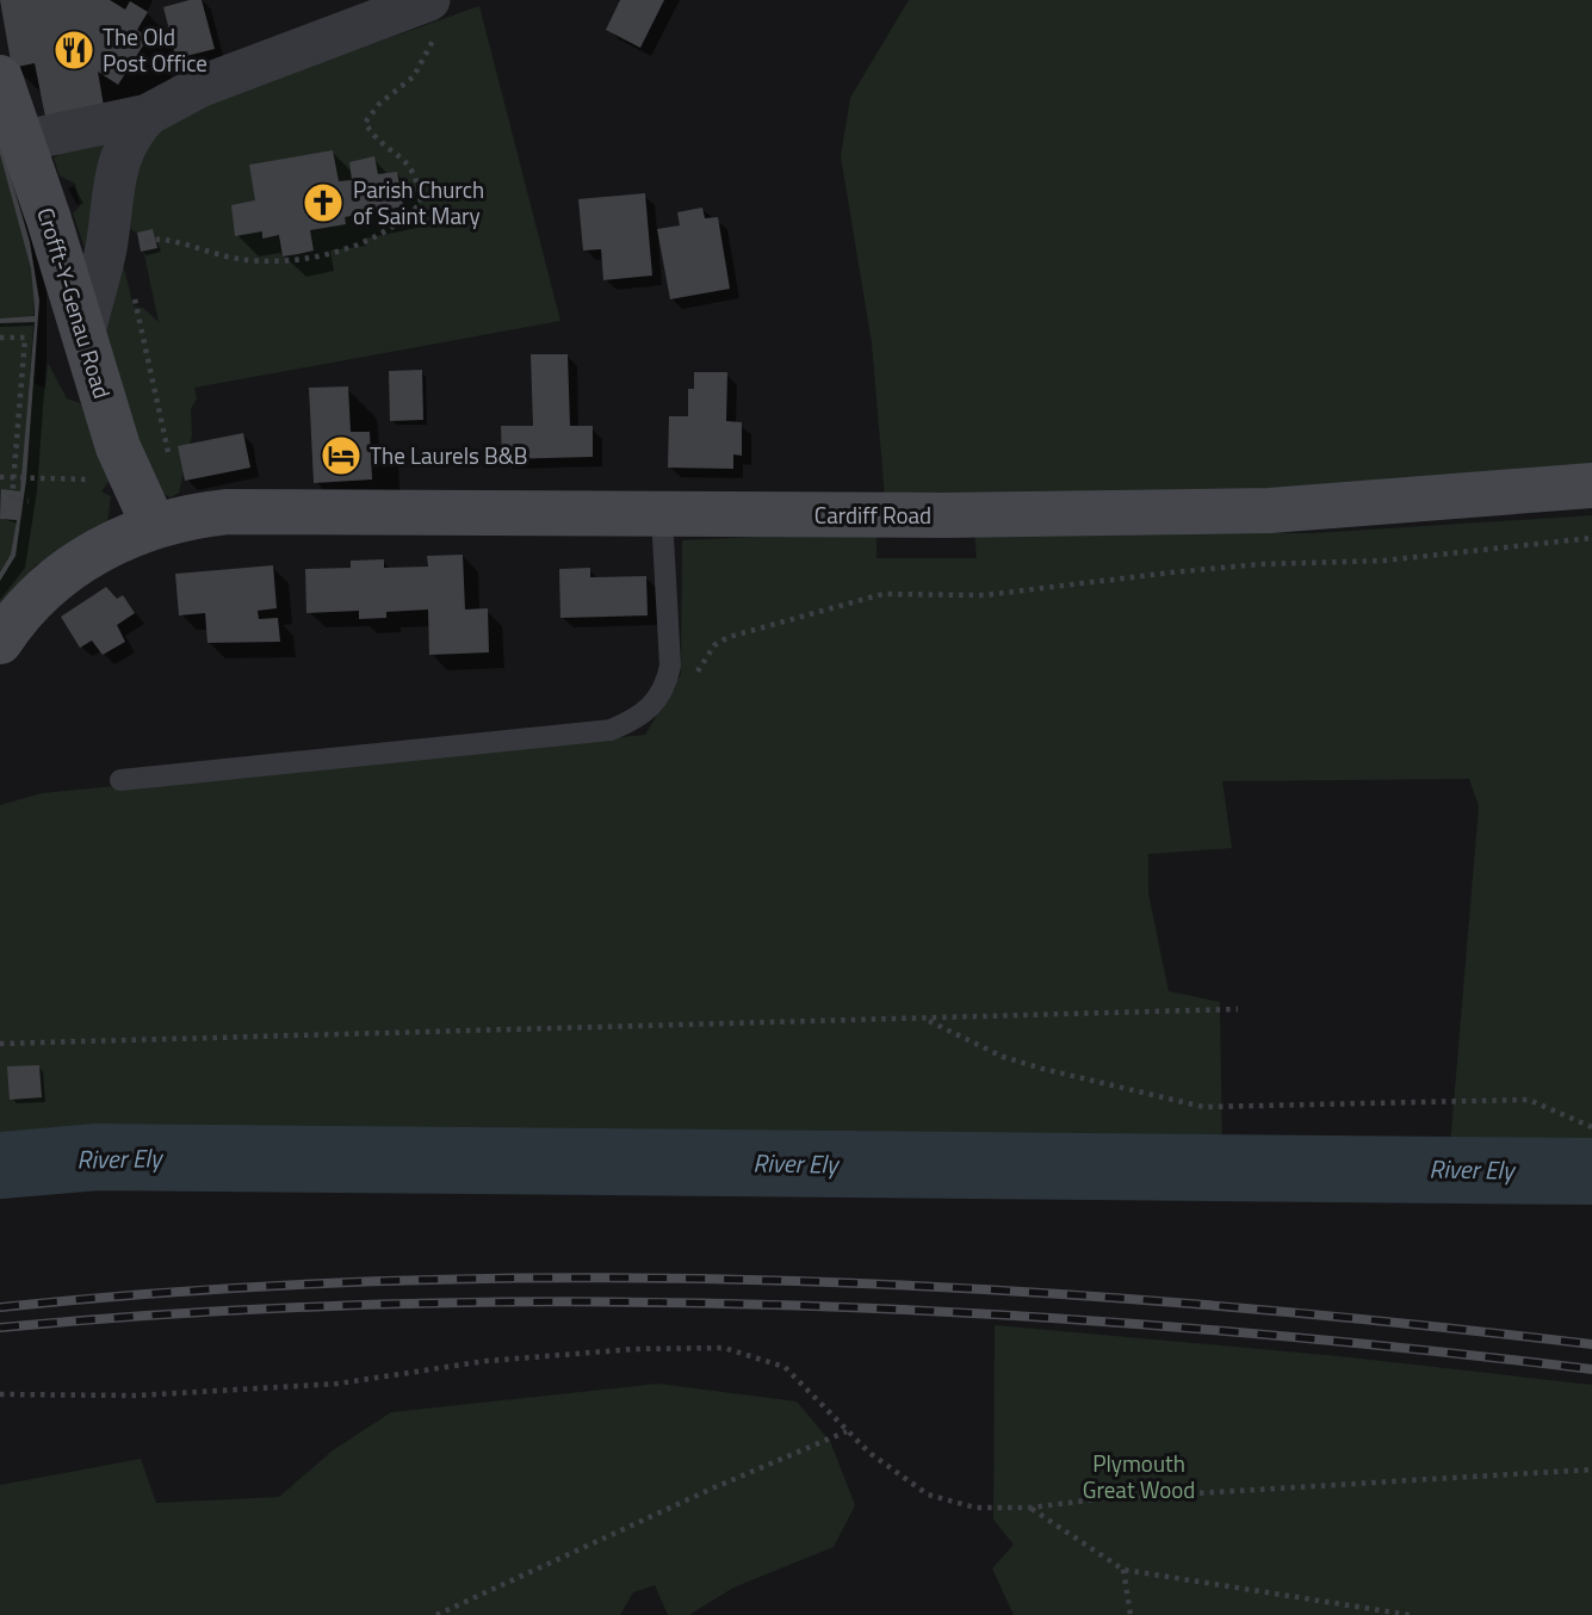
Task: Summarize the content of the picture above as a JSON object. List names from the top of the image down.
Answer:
{
  "streets": {
    "street": ["Crofft-Y-Genau Road", "Cardiff Road"]
  },
  "crossings": [
    ["Crofft-Y-Genau Road", "Cardiff Road"]
  ],
  "water": ["River Ely"],
  "parks": ["Plymouth Great Wood"],
  "places": {
    "restaurant": ["The Old Post Office"],
    "church": ["Parish Church of Saint Mary"],
    "hotel": ["The Laurels B&B"]
  }
}
